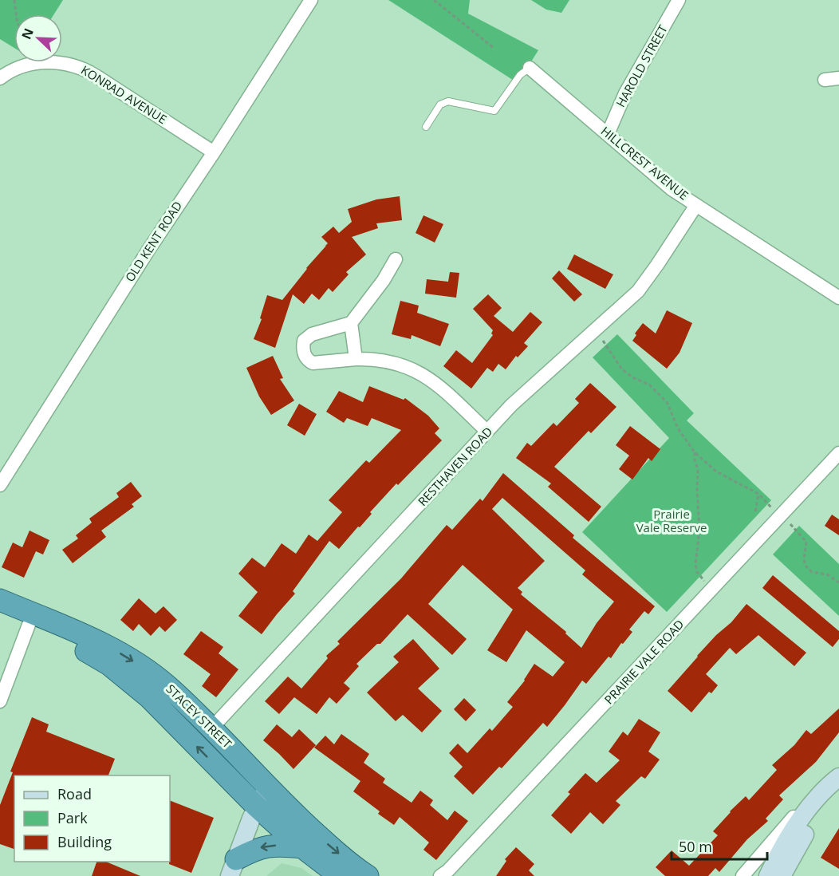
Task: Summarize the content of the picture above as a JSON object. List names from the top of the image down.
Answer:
{
  "streets": {
    "highway": ["STACEY STREET"],
    "street": [
      "HAROLD STREET",
      "KONRAD AVENUE",
      "HILLCREST AVENUE",
      "OLD KENT ROAD",
      "RESTHAVEN ROAD",
      "PRAIRIE VALE ROAD"
    ]
  },
  "crossings": [
    ["HAROLD STREET", "HILLCREST AVENUE"],
    ["KONRAD AVENUE", "OLD KENT ROAD"],
    ["HILLCREST AVENUE", "RESTHAVEN ROAD"],
    ["RESTHAVEN ROAD", "STACEY STREET"]
  ],
  "parks": ["Prairie Vale Reserve"],
  "legend": ["Road", "Park", "Building"],
  "scale_bar": "50 m",
  "north": "top left"
}
